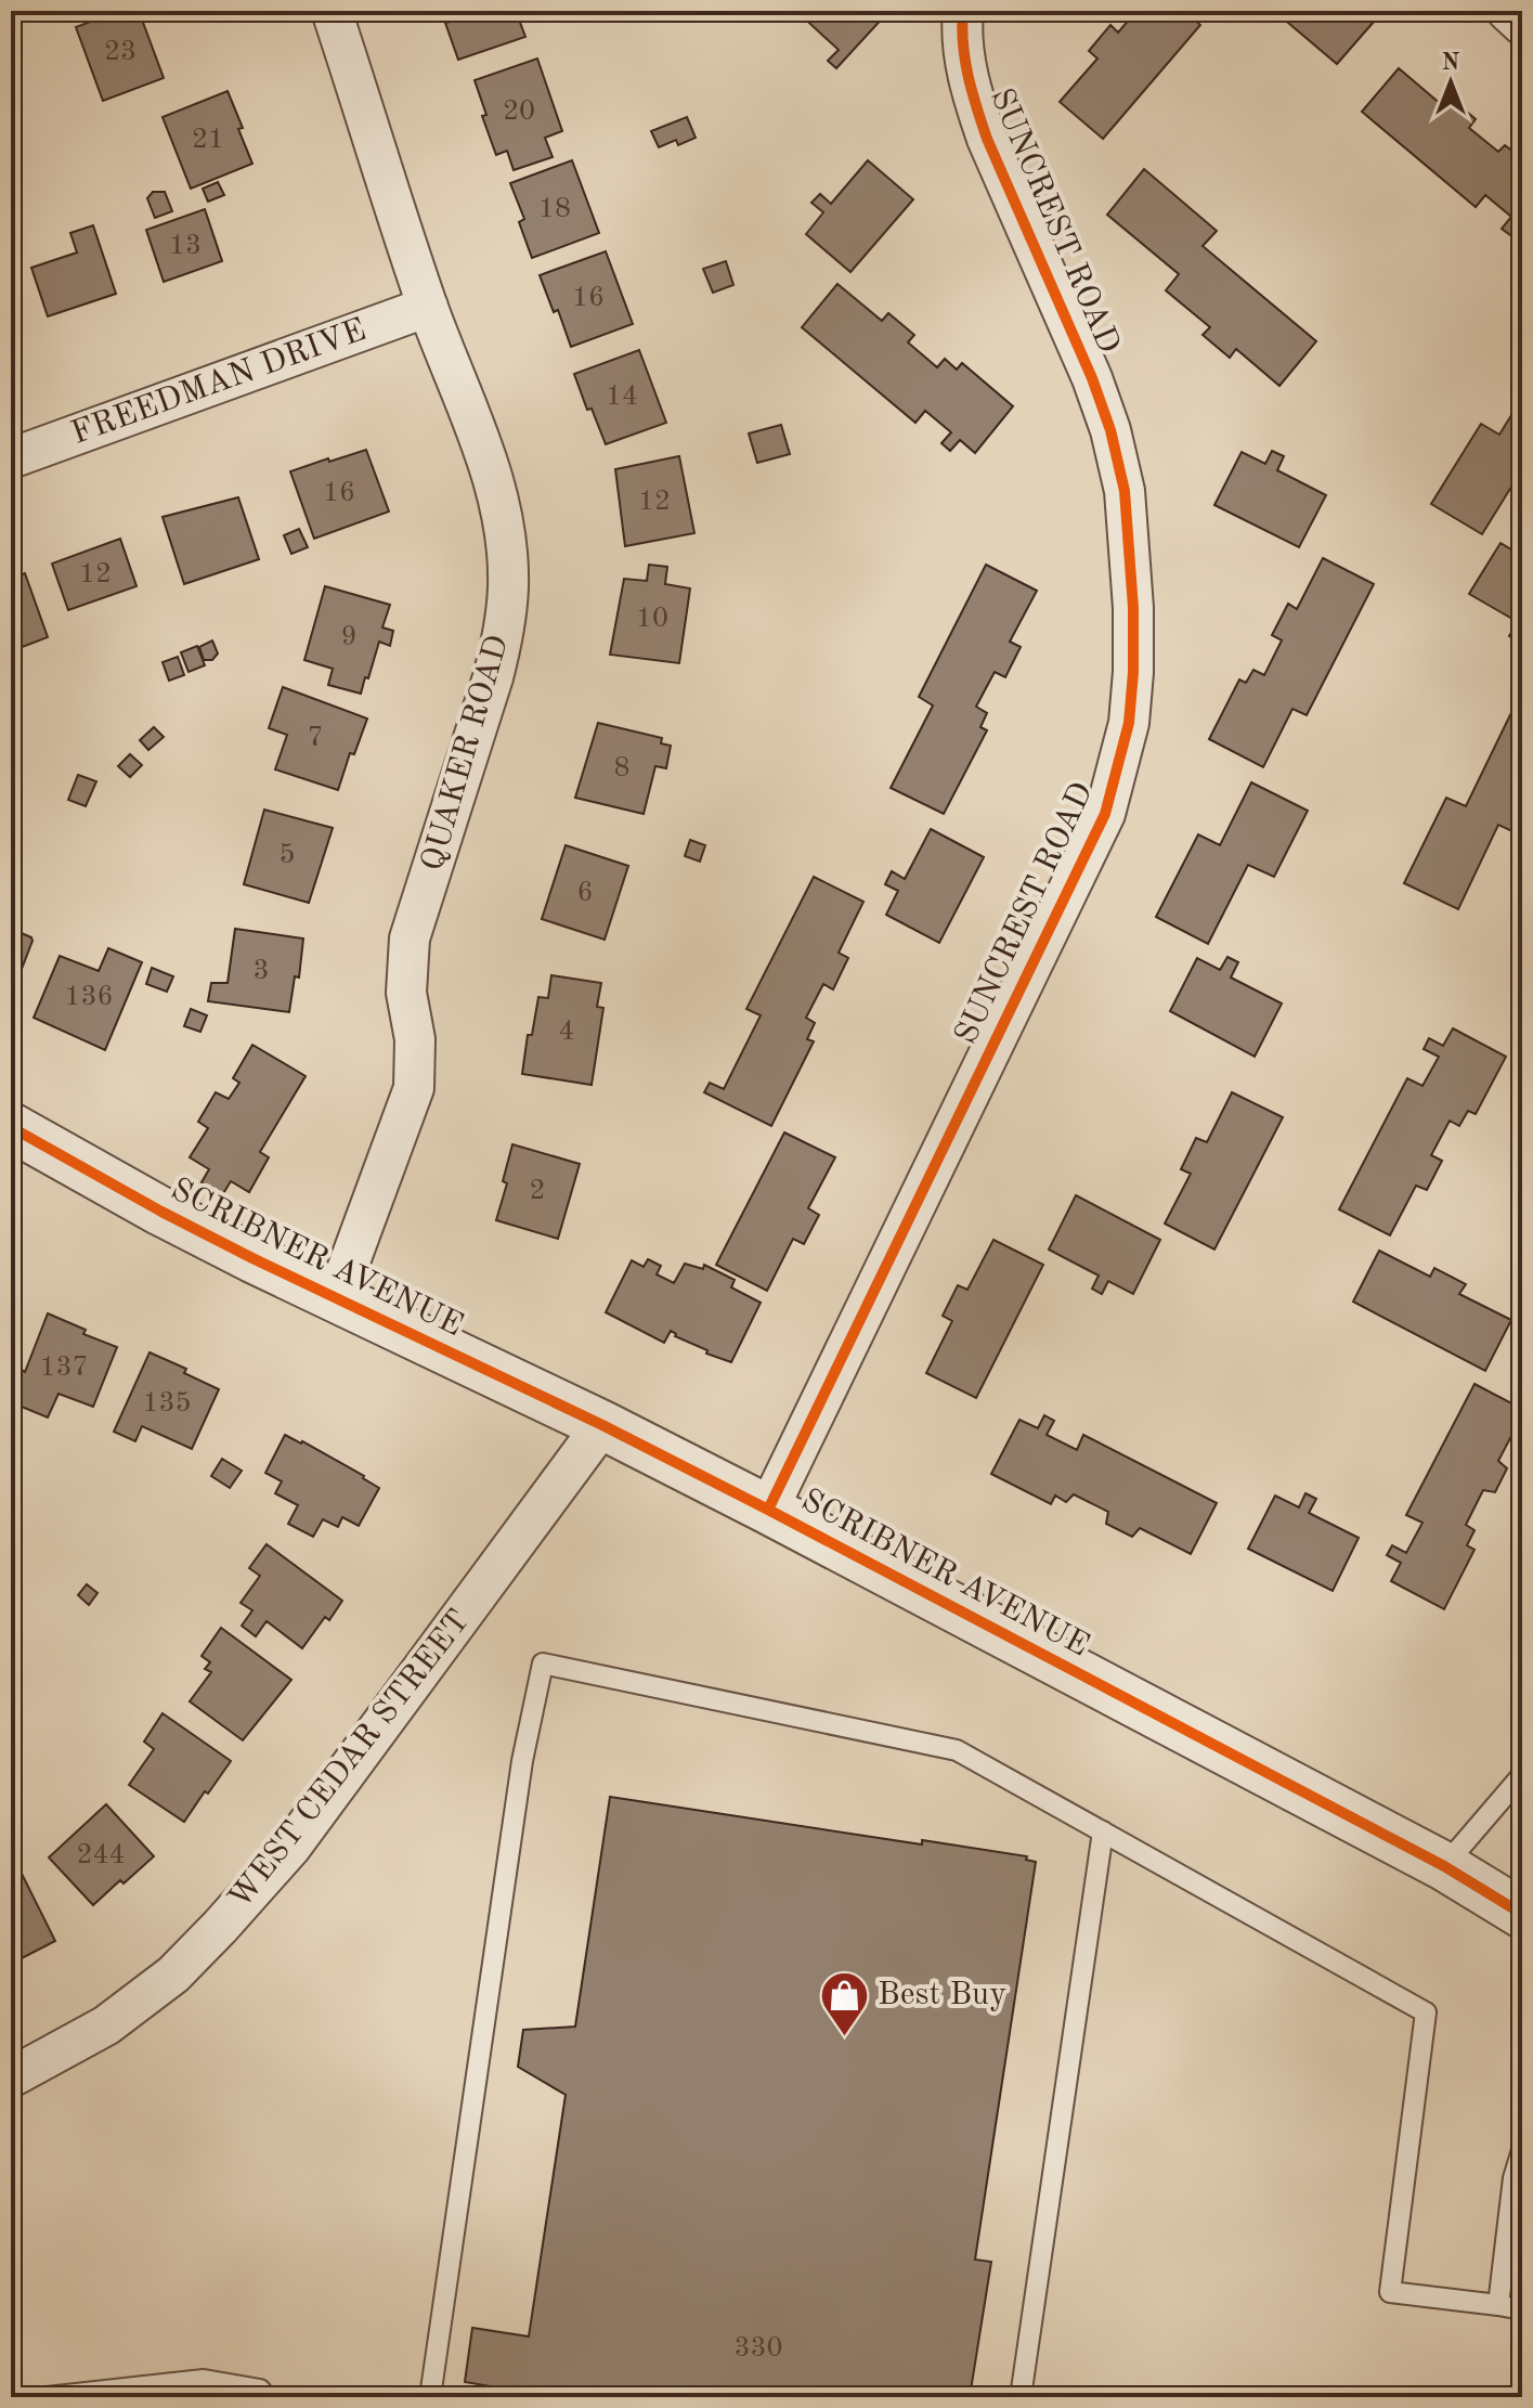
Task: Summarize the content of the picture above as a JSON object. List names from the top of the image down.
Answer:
{
  "streets": {
    "street": [
      "SUNCREST ROAD",
      "FREEDMAN DRIVE",
      "QUAKER ROAD",
      "SCRIBNER AVENUE",
      "WEST CEDAR STREET"
    ]
  },
  "crossings": [
    ["SUNCREST ROAD", "SCRIBNER AVENUE"],
    ["FREEDMAN DRIVE", "QUAKER ROAD"],
    ["QUAKER ROAD", "SCRIBNER AVENUE"],
    ["SCRIBNER AVENUE", "WEST CEDAR STREET"]
  ],
  "places": {
    "shop": ["Best Buy"]
  },
  "house_numbers": [
    "23",
    "20",
    "21",
    "18",
    "13",
    "16",
    "14",
    "16",
    "12",
    "12",
    "10",
    "9",
    "7",
    "8",
    "5",
    "6",
    "3",
    "136",
    "4",
    "2",
    "137",
    "135",
    "244",
    "330"
  ],
  "north": "top"
}
